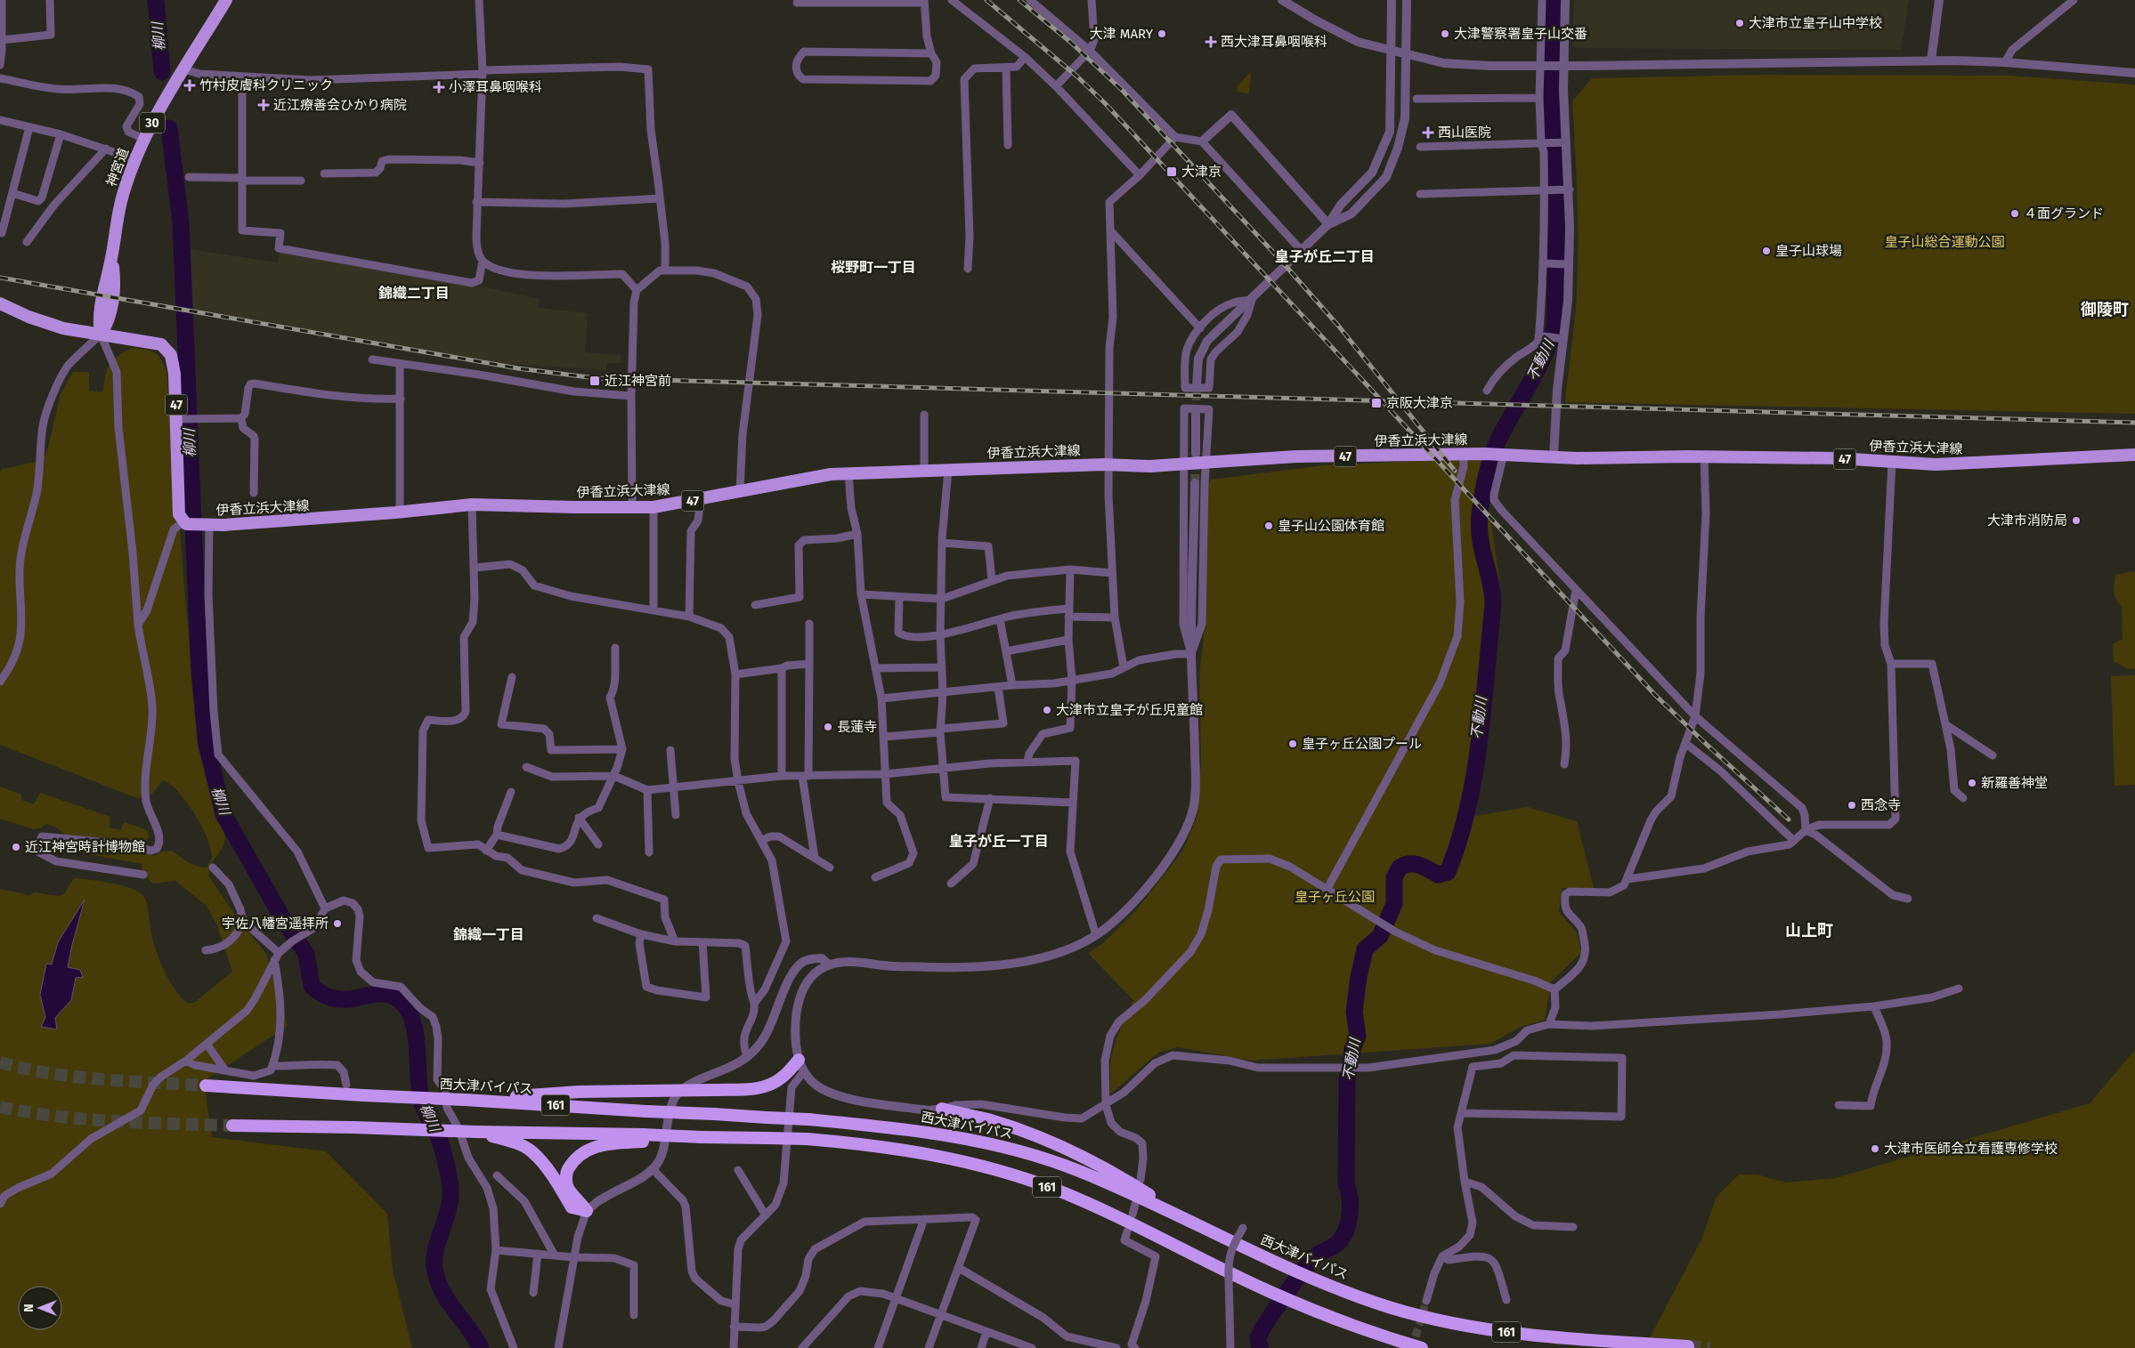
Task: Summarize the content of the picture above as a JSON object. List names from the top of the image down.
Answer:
{
  "streets": {
    "highway": ["西大津バイパス", "161"],
    "main road": [
      "30",
      "神宮道",
      "47",
      "伊香立浜大津線"
    ]
  },
  "crossings": [
    ["神宮道", "47"],
    ["47", "伊香立浜大津線"]
  ],
  "districts": [
    "皇子が丘二丁目",
    "桜野町一丁目",
    "錦織二丁目",
    "御陵町",
    "皇子が丘一丁目",
    "山上町",
    "錦織一丁目"
  ],
  "water": ["柳川", "不動川"],
  "parks": ["皇子山総合運動公園", "皇子ヶ丘公園"],
  "places": {
    "other": [
      "大津市立皇子山中学校",
      "大津 MARY",
      "大津警察署皇子山交番",
      "４面グランド",
      "皇子山球場",
      "大津市消防局",
      "皇子山公園体育館",
      "大津市立皇子が丘児童館",
      "長蓮寺",
      "皇子ヶ丘公園プール",
      "新羅善神堂",
      "西念寺",
      "近江神宮時計博物館",
      "宇佐八幡宮遥拝所",
      "大津市医師会立看護専修学校"
    ],
    "health": [
      "西大津耳鼻咽喉科",
      "竹村皮膚科クリニック",
      "小澤耳鼻咽喉科",
      "近江療善会ひかり病院",
      "西山医院"
    ],
    "transit": ["大津京", "近江神宮前", "京阪大津京"]
  },
  "north": "left"
}
